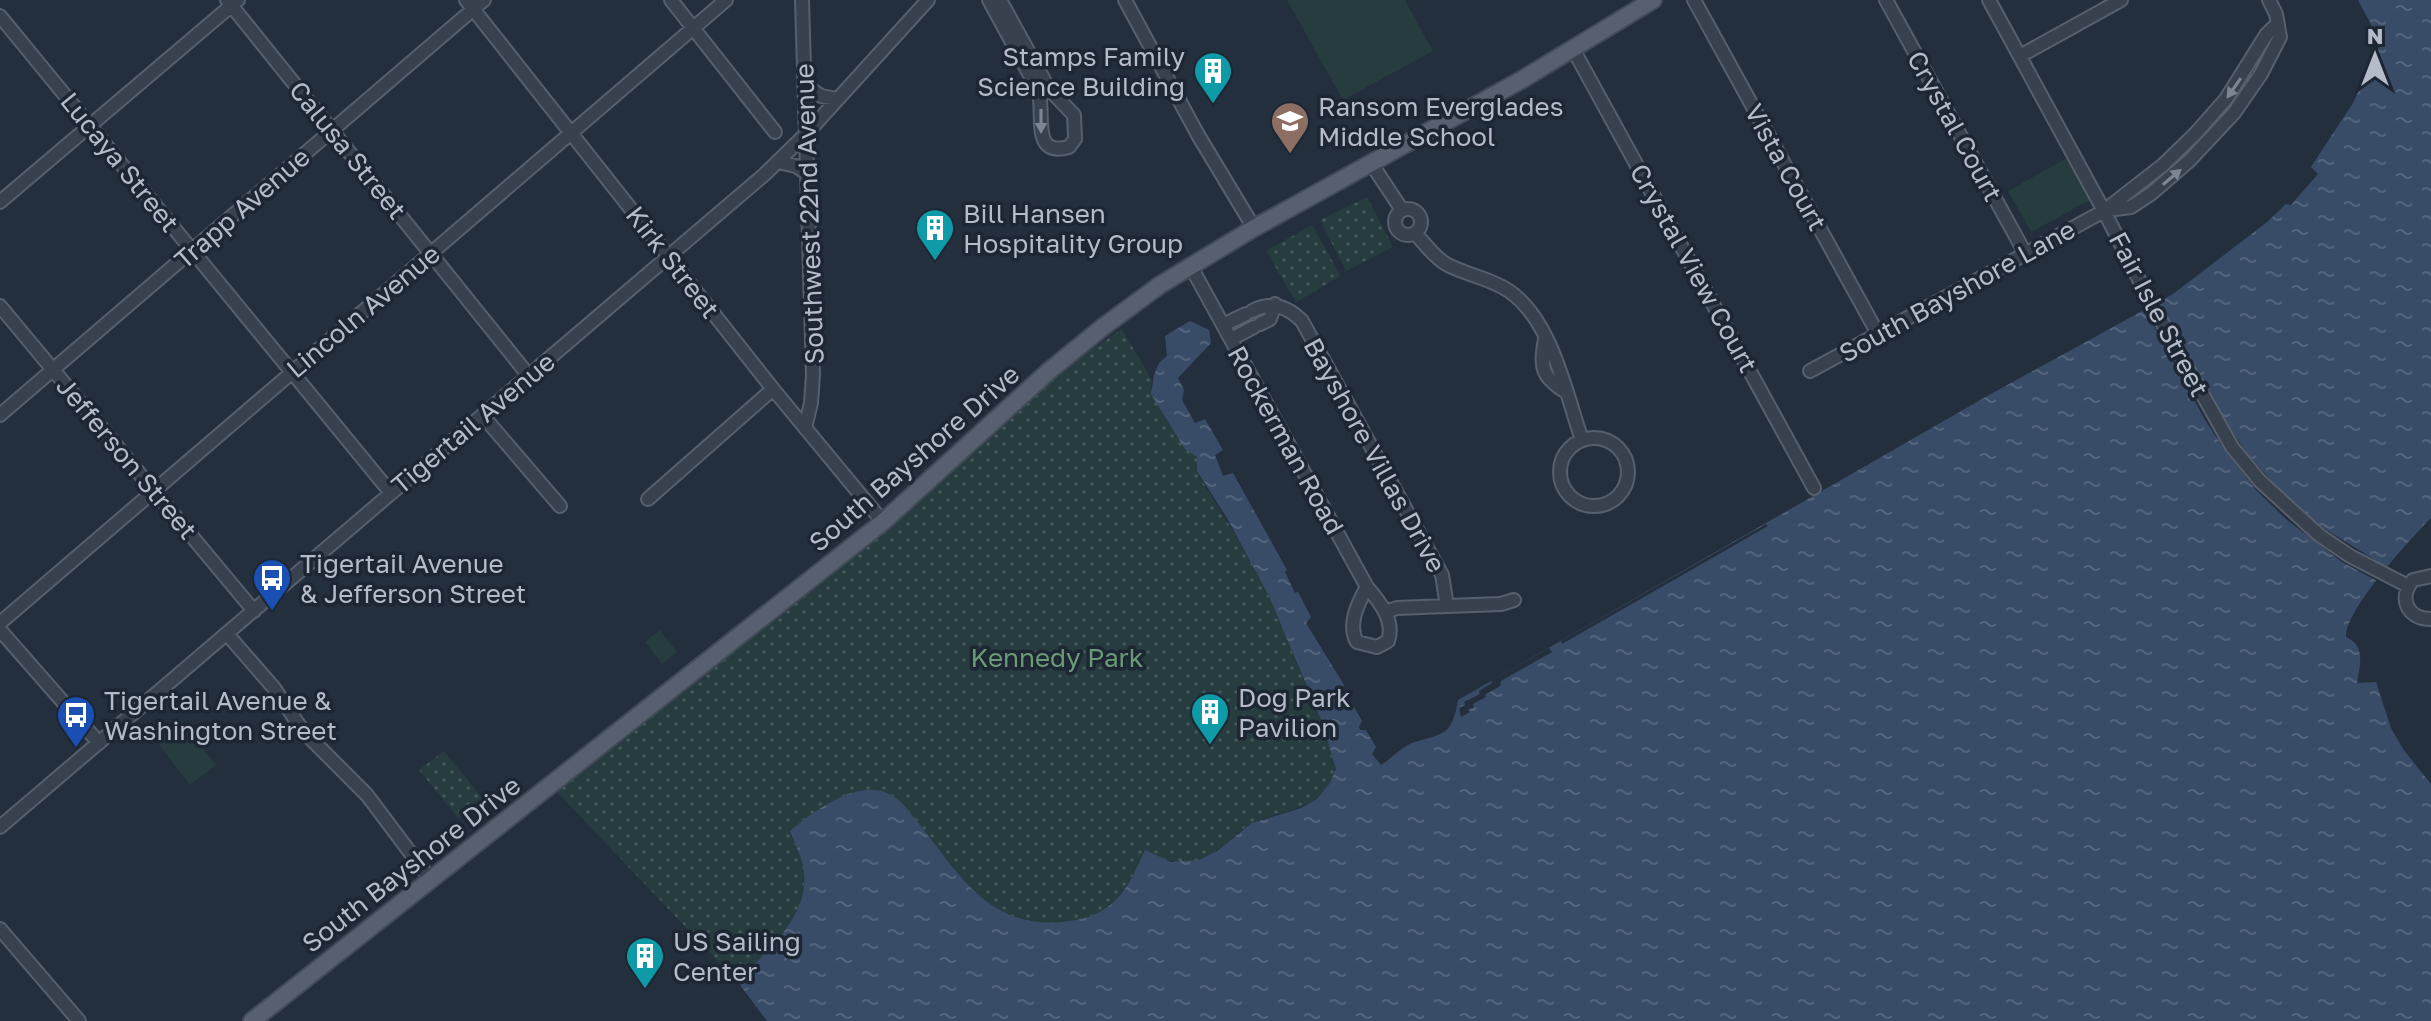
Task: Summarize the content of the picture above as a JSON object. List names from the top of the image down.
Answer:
{
  "streets": {
    "main road": ["South Bayshore Drive"],
    "street": [
      "Crystal Court",
      "Calusa Street",
      "Lucaya Street",
      "Vista Court",
      "Trapp Avenue",
      "Southwest 22nd Avenue",
      "Kirk Street",
      "Crystal View Court",
      "South Bayshore Lane",
      "Lincoln Avenue",
      "Fair Isle Street",
      "Tigertail Avenue",
      "Rockerman Road",
      "Bayshore Villas Drive",
      "Jefferson Street"
    ]
  },
  "crossings": [
    ["Crystal Court", "South Bayshore Lane"],
    ["Calusa Street", "Trapp Avenue"],
    ["Calusa Street", "Lincoln Avenue"],
    ["Calusa Street", "Tigertail Avenue"],
    ["Lucaya Street", "Trapp Avenue"],
    ["Lucaya Street", "Lincoln Avenue"],
    ["Lucaya Street", "Tigertail Avenue"],
    ["Vista Court", "South Bayshore Lane"],
    ["Trapp Avenue", "Kirk Street"],
    ["Trapp Avenue", "Jefferson Street"],
    ["Southwest 22nd Avenue", "Kirk Street"],
    ["Southwest 22nd Avenue", "Tigertail Avenue"],
    ["Kirk Street", "Lincoln Avenue"],
    ["Kirk Street", "Tigertail Avenue"],
    ["Kirk Street", "South Bayshore Drive"],
    ["Crystal View Court", "South Bayshore Drive"],
    ["South Bayshore Lane", "Fair Isle Street"],
    ["Lincoln Avenue", "Jefferson Street"],
    ["Tigertail Avenue", "Jefferson Street"],
    ["Rockerman Road", "Bayshore Villas Drive"],
    ["Rockerman Road", "South Bayshore Drive"]
  ],
  "parks": ["Kennedy Park"],
  "places": {
    "building": [
      "Stamps Family Science Building",
      "Bill Hansen Hospitality Group",
      "Dog Park Pavilion",
      "US Sailing Center"
    ],
    "school or university": ["Ransom Everglades Middle School"],
    "bus stop": ["Tigertail Avenue & Jefferson Street", "Tigertail Avenue & Washington Street"]
  },
  "north": "top"
}
